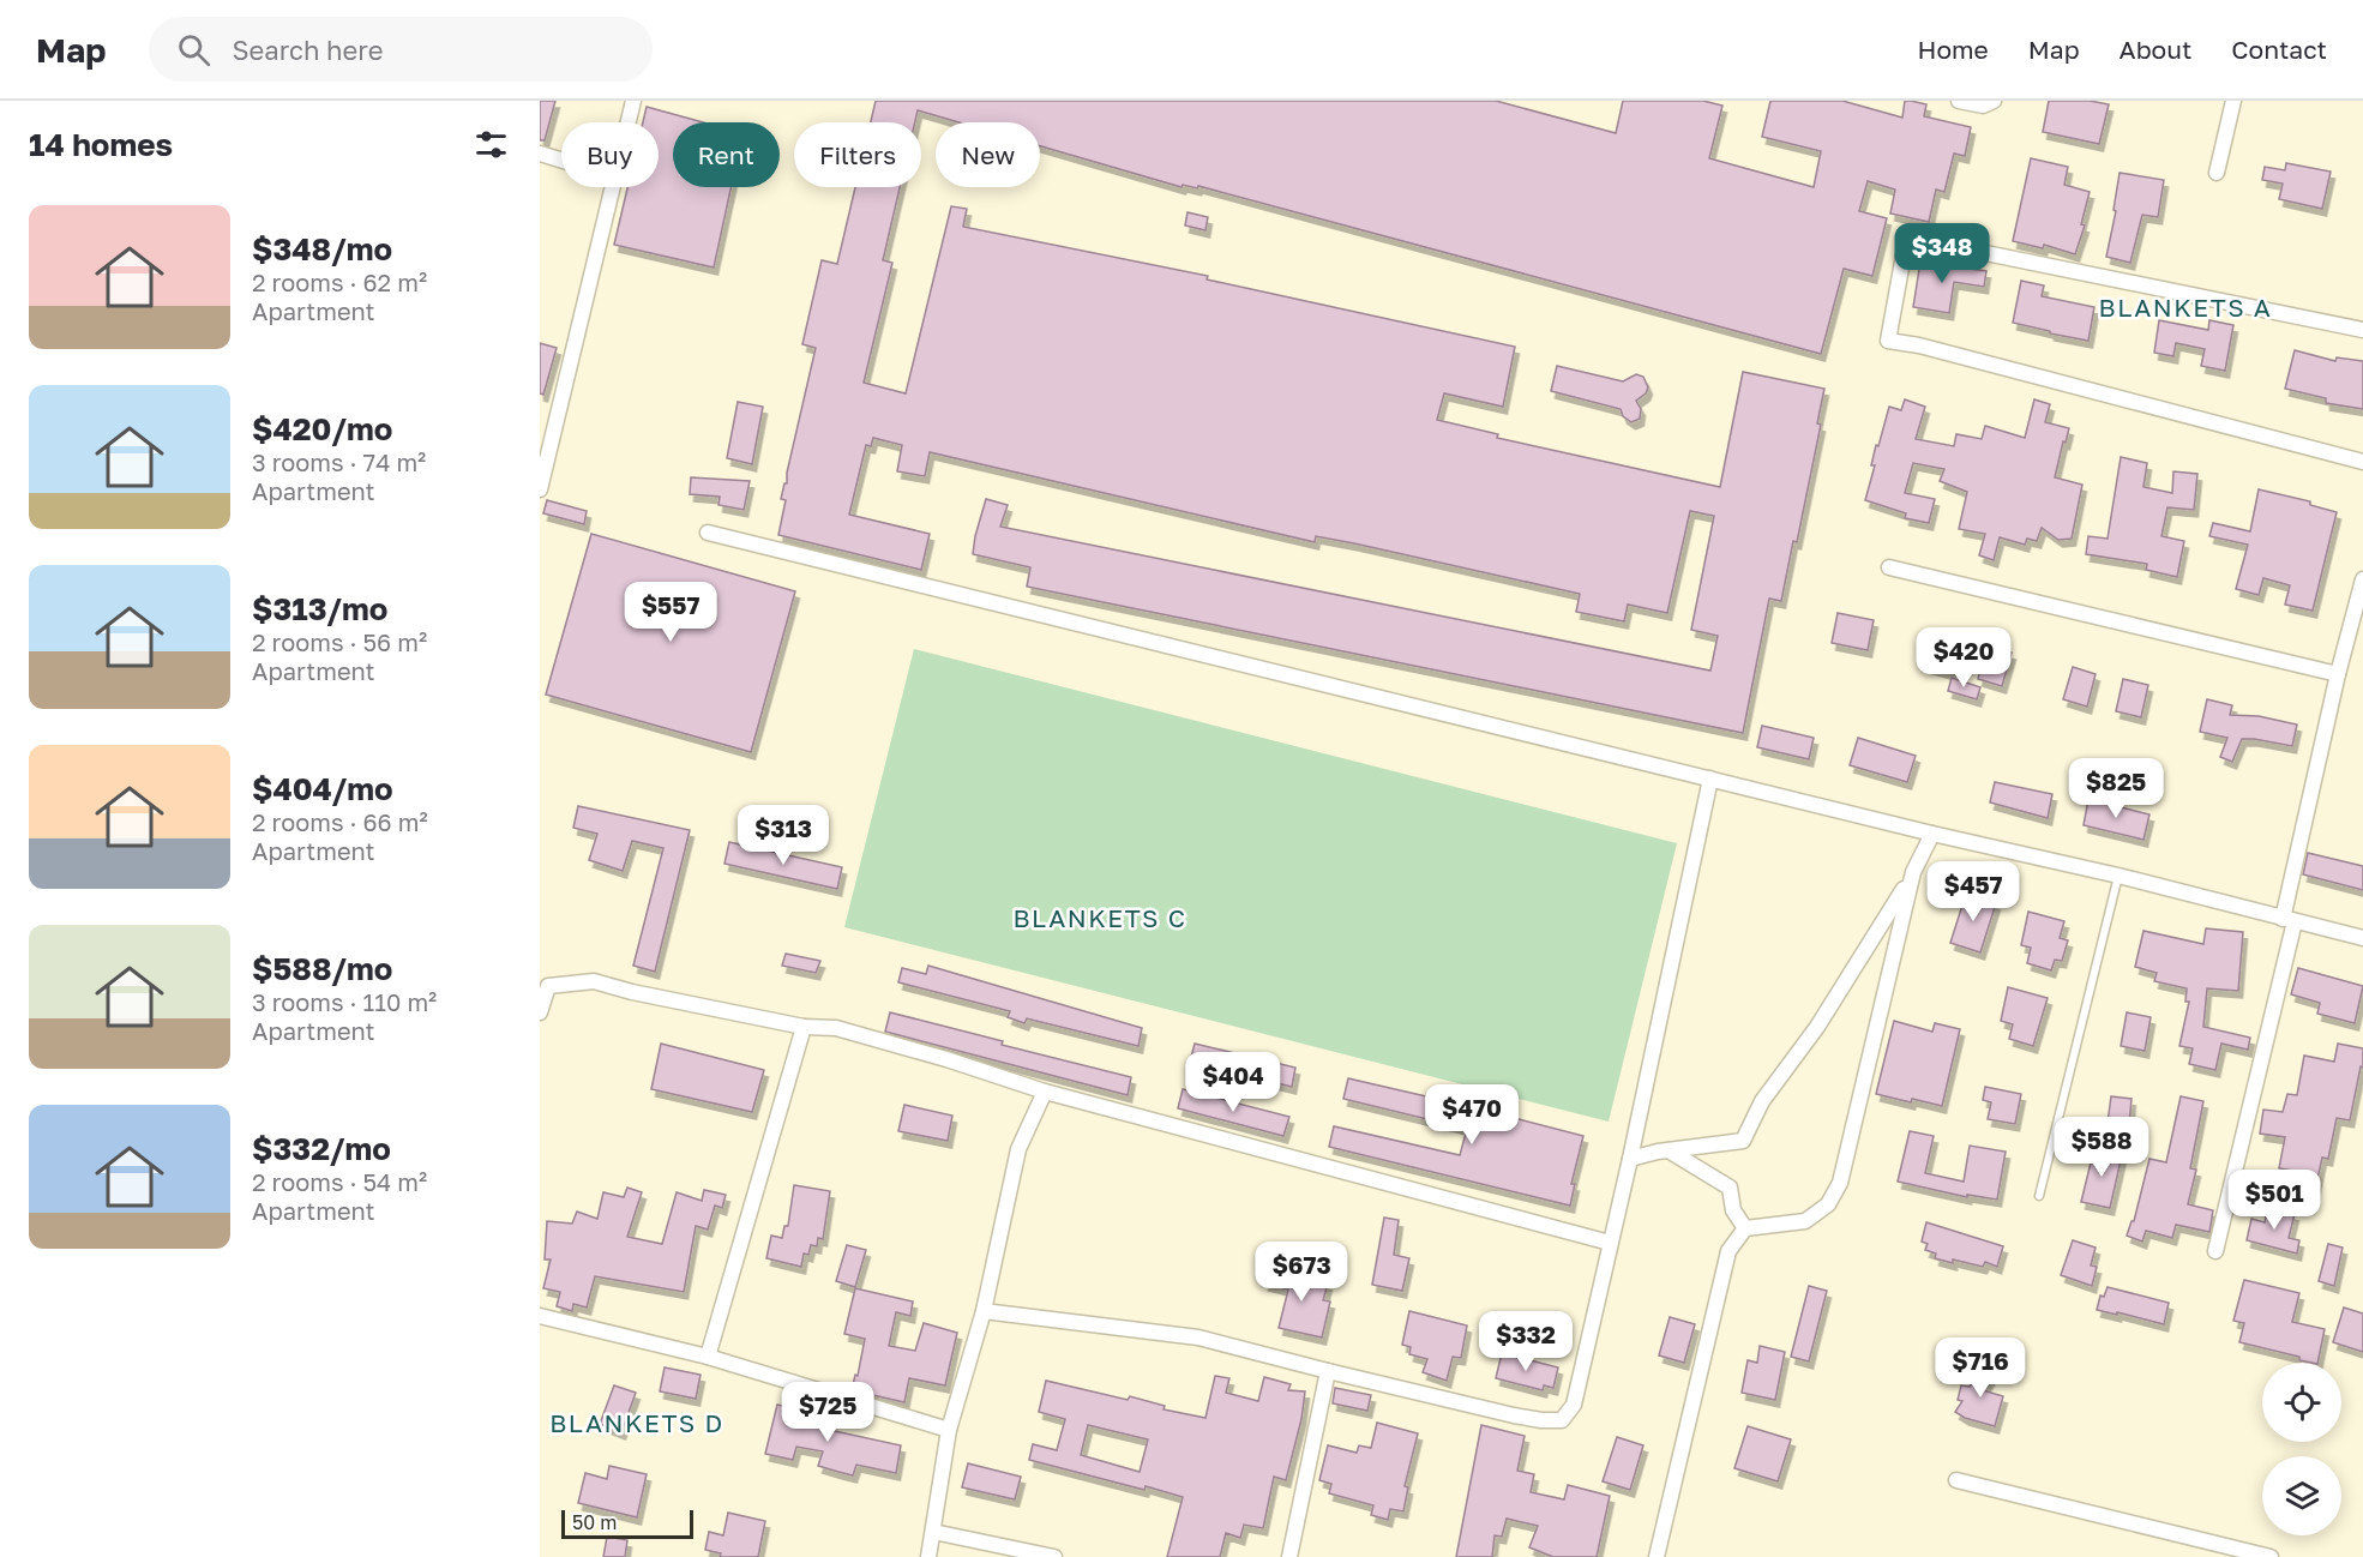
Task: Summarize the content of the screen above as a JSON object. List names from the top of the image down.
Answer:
{
  "districts": ["BLANKETS A", "BLANKETS C", "BLANKETS D"],
  "scale_bar": "50 m",
  "page": {
    "header": "Map",
    "search": "Search here",
    "nav": [
      "Home",
      "Map",
      "About",
      "Contact"
    ],
    "heading": "14 homes",
    "chip": [
      "Buy",
      "Rent",
      "Filters",
      "New"
    ],
    "list": [
      {
        "name": "$348/mo",
        "note": "2 rooms · 62 m² · Apartment"
      },
      {
        "name": "$420/mo",
        "note": "3 rooms · 74 m² · Apartment"
      },
      {
        "name": "$313/mo",
        "note": "2 rooms · 56 m² · Apartment"
      },
      {
        "name": "$404/mo",
        "note": "2 rooms · 66 m² · Apartment"
      },
      {
        "name": "$588/mo",
        "note": "3 rooms · 110 m² · Apartment"
      },
      {
        "name": "$332/mo",
        "note": "2 rooms · 54 m² · Apartment"
      }
    ],
    "price": [
      "$348",
      "$557",
      "$420",
      "$825",
      "$313",
      "$457",
      "$404",
      "$470",
      "$588",
      "$501",
      "$673",
      "$332",
      "$716",
      "$725"
    ],
    "scale": "50 m"
  }
}
